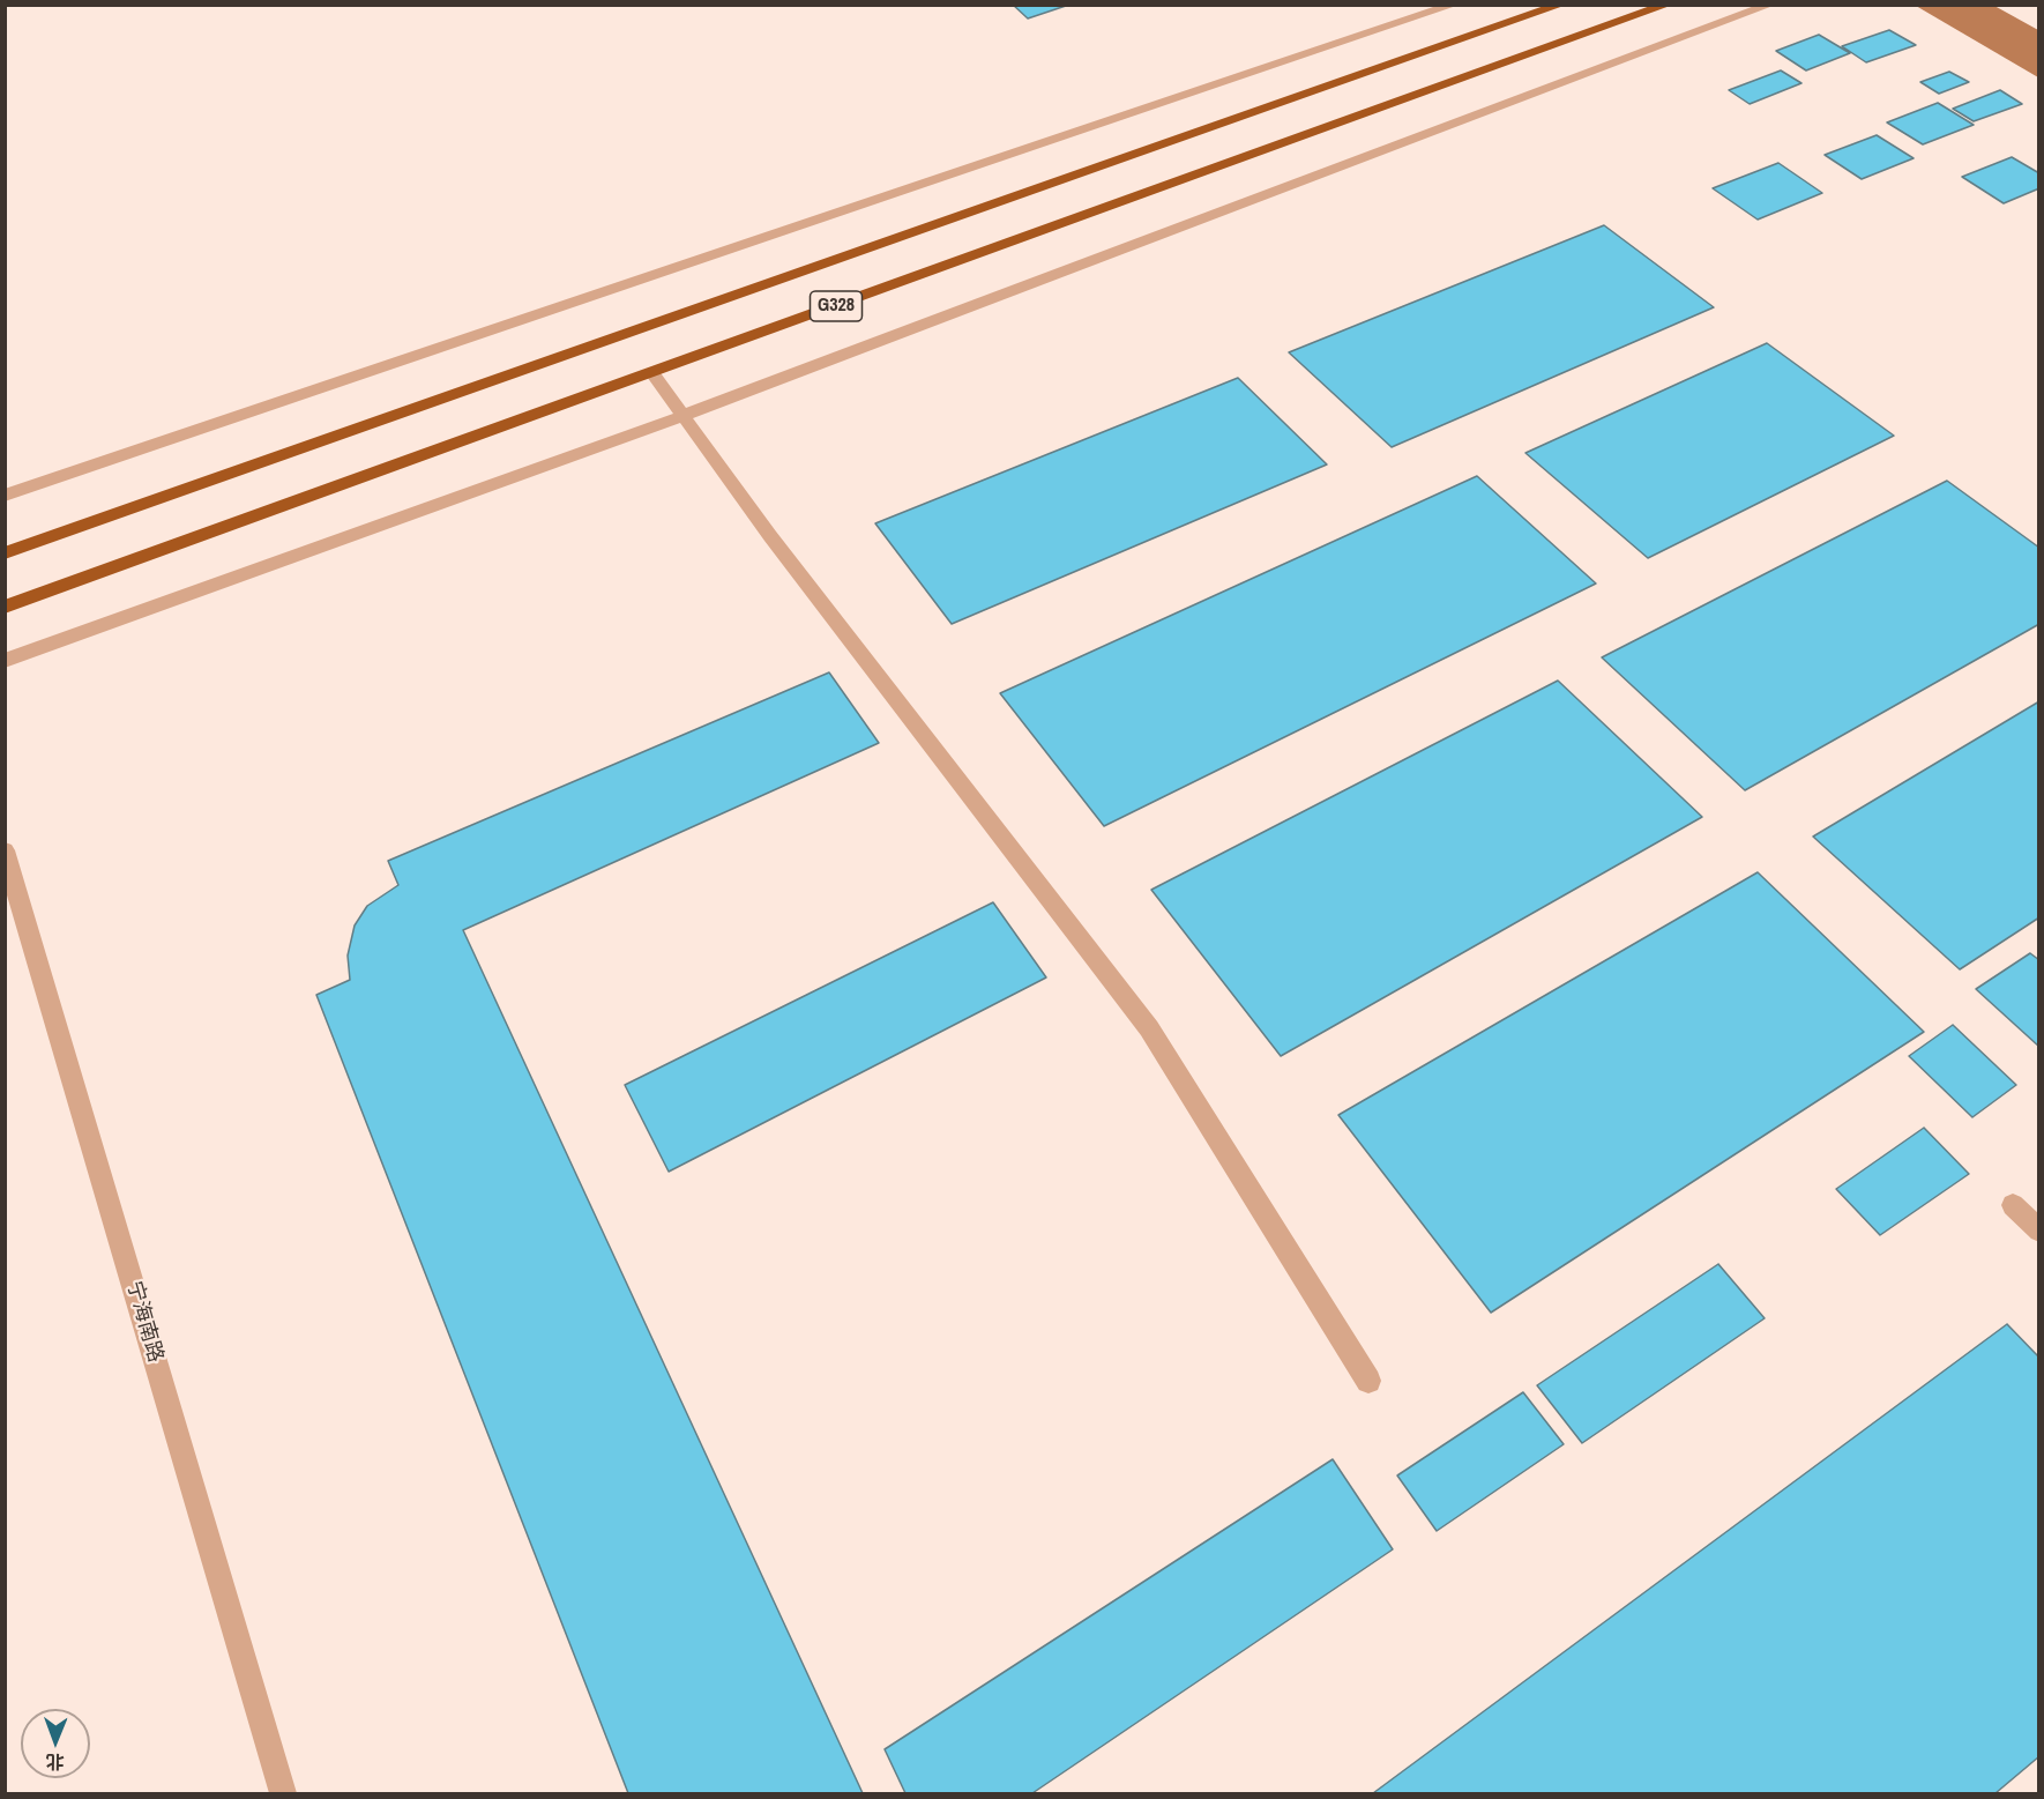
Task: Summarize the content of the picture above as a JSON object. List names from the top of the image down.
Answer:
{
  "streets": {
    "highway": ["G328"],
    "street": ["宁海南路"]
  },
  "north": "bottom"
}
